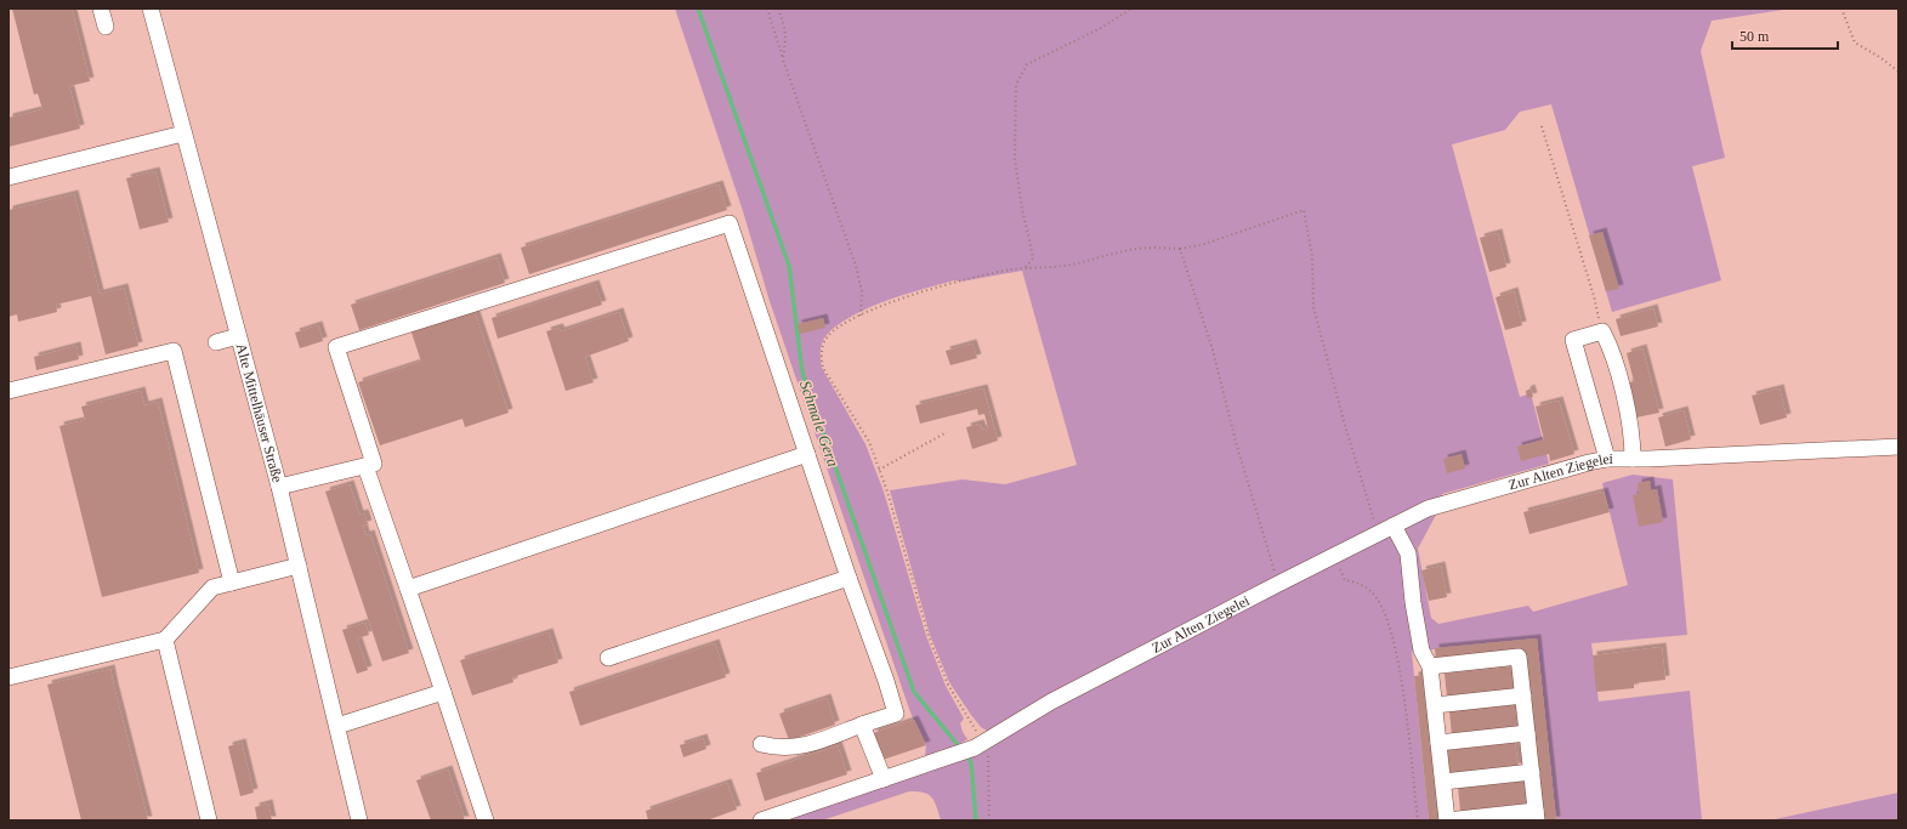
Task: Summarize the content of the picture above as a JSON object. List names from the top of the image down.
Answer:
{
  "streets": {
    "street": ["Alte Mittelhäuser Straße", "Zur Alten Ziegelei"]
  },
  "water": ["Schmale Gera"],
  "scale_bar": "50 m"
}
